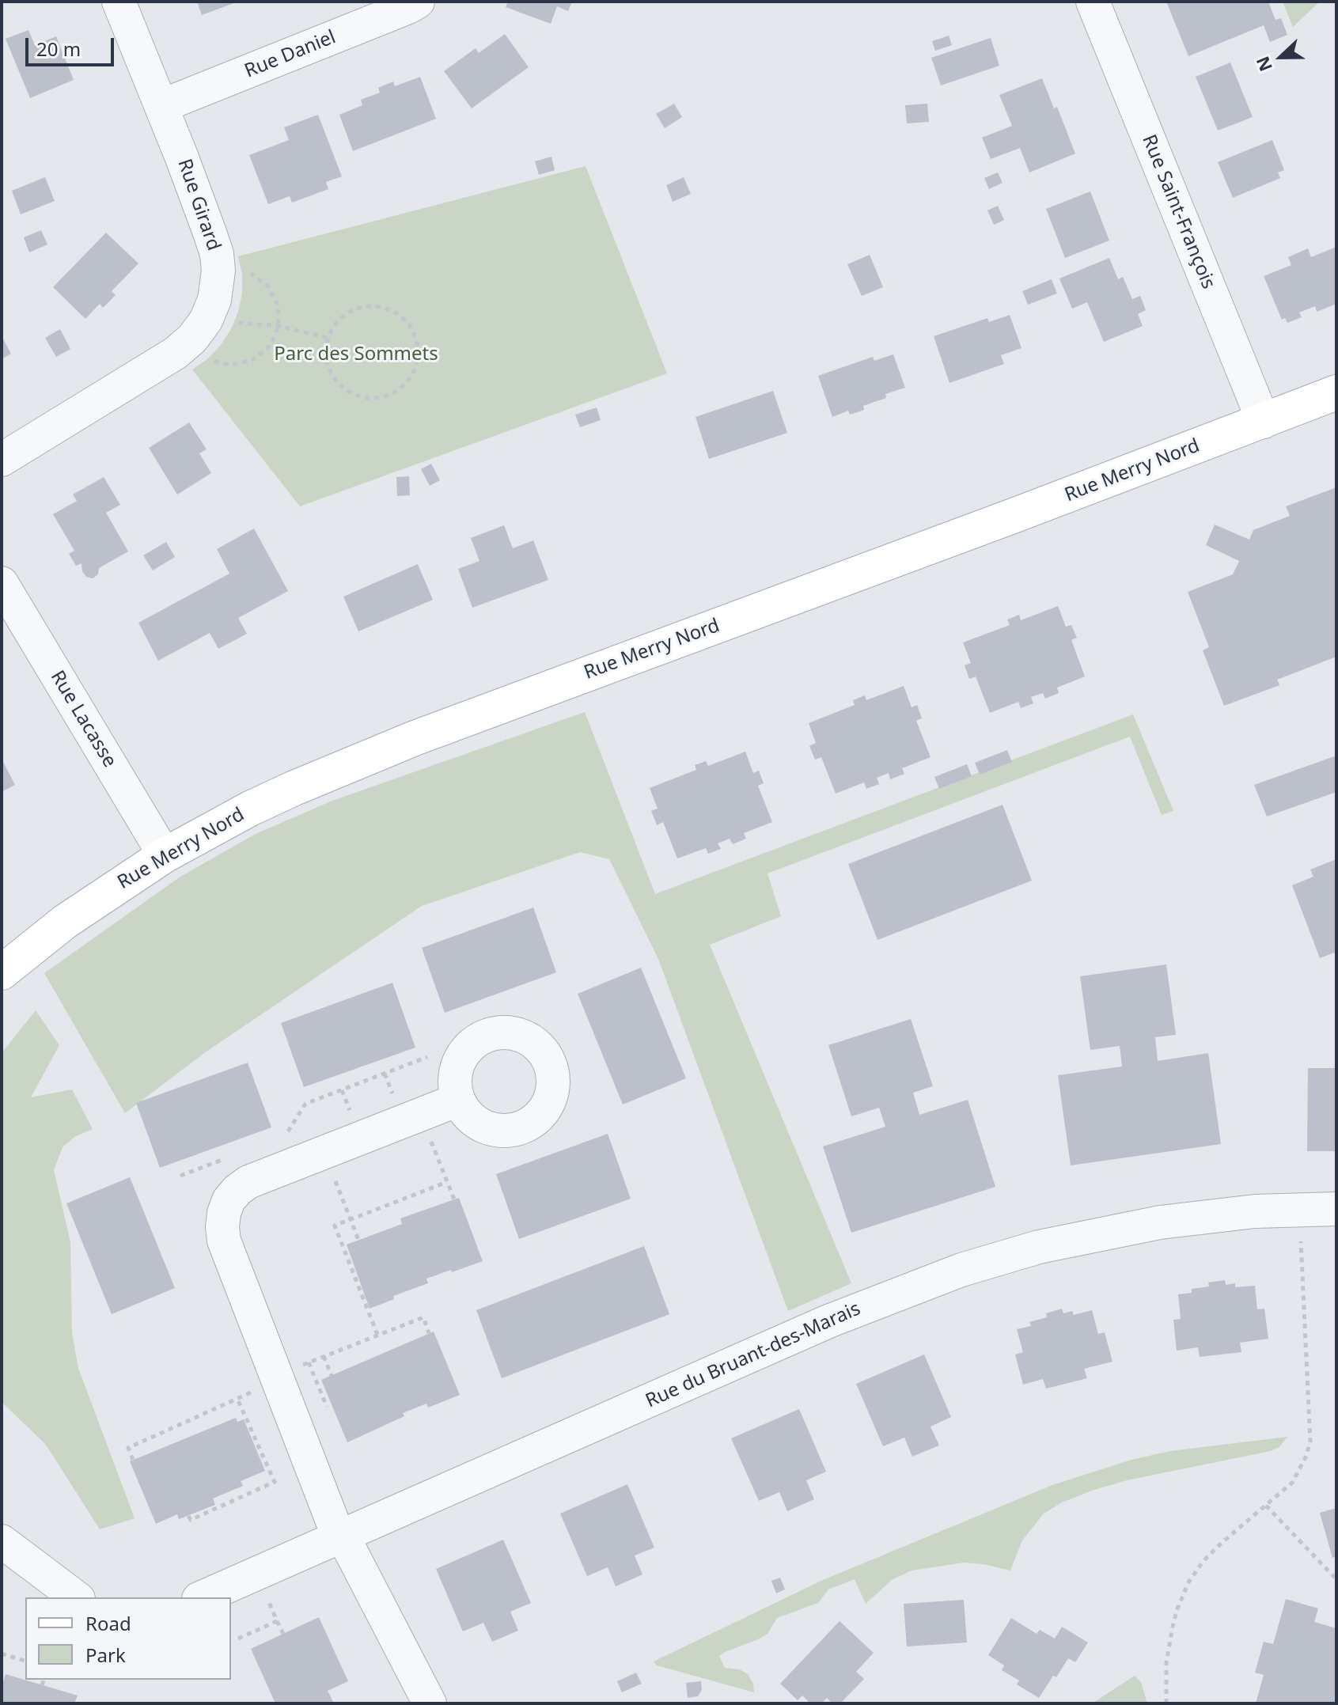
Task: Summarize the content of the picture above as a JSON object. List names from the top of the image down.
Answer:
{
  "streets": {
    "main road": ["Rue Merry Nord"],
    "street": [
      "Rue Daniel",
      "Rue Girard",
      "Rue Saint-François",
      "Rue Lacasse",
      "Rue du Bruant-des-Marais"
    ]
  },
  "crossings": [
    ["Rue Daniel", "Rue Girard"],
    ["Rue Saint-François", "Rue Merry Nord"],
    ["Rue Merry Nord", "Rue Lacasse"]
  ],
  "parks": ["Parc des Sommets"],
  "legend": ["Road", "Park"],
  "scale_bar": "20 m",
  "north": "left"
}
